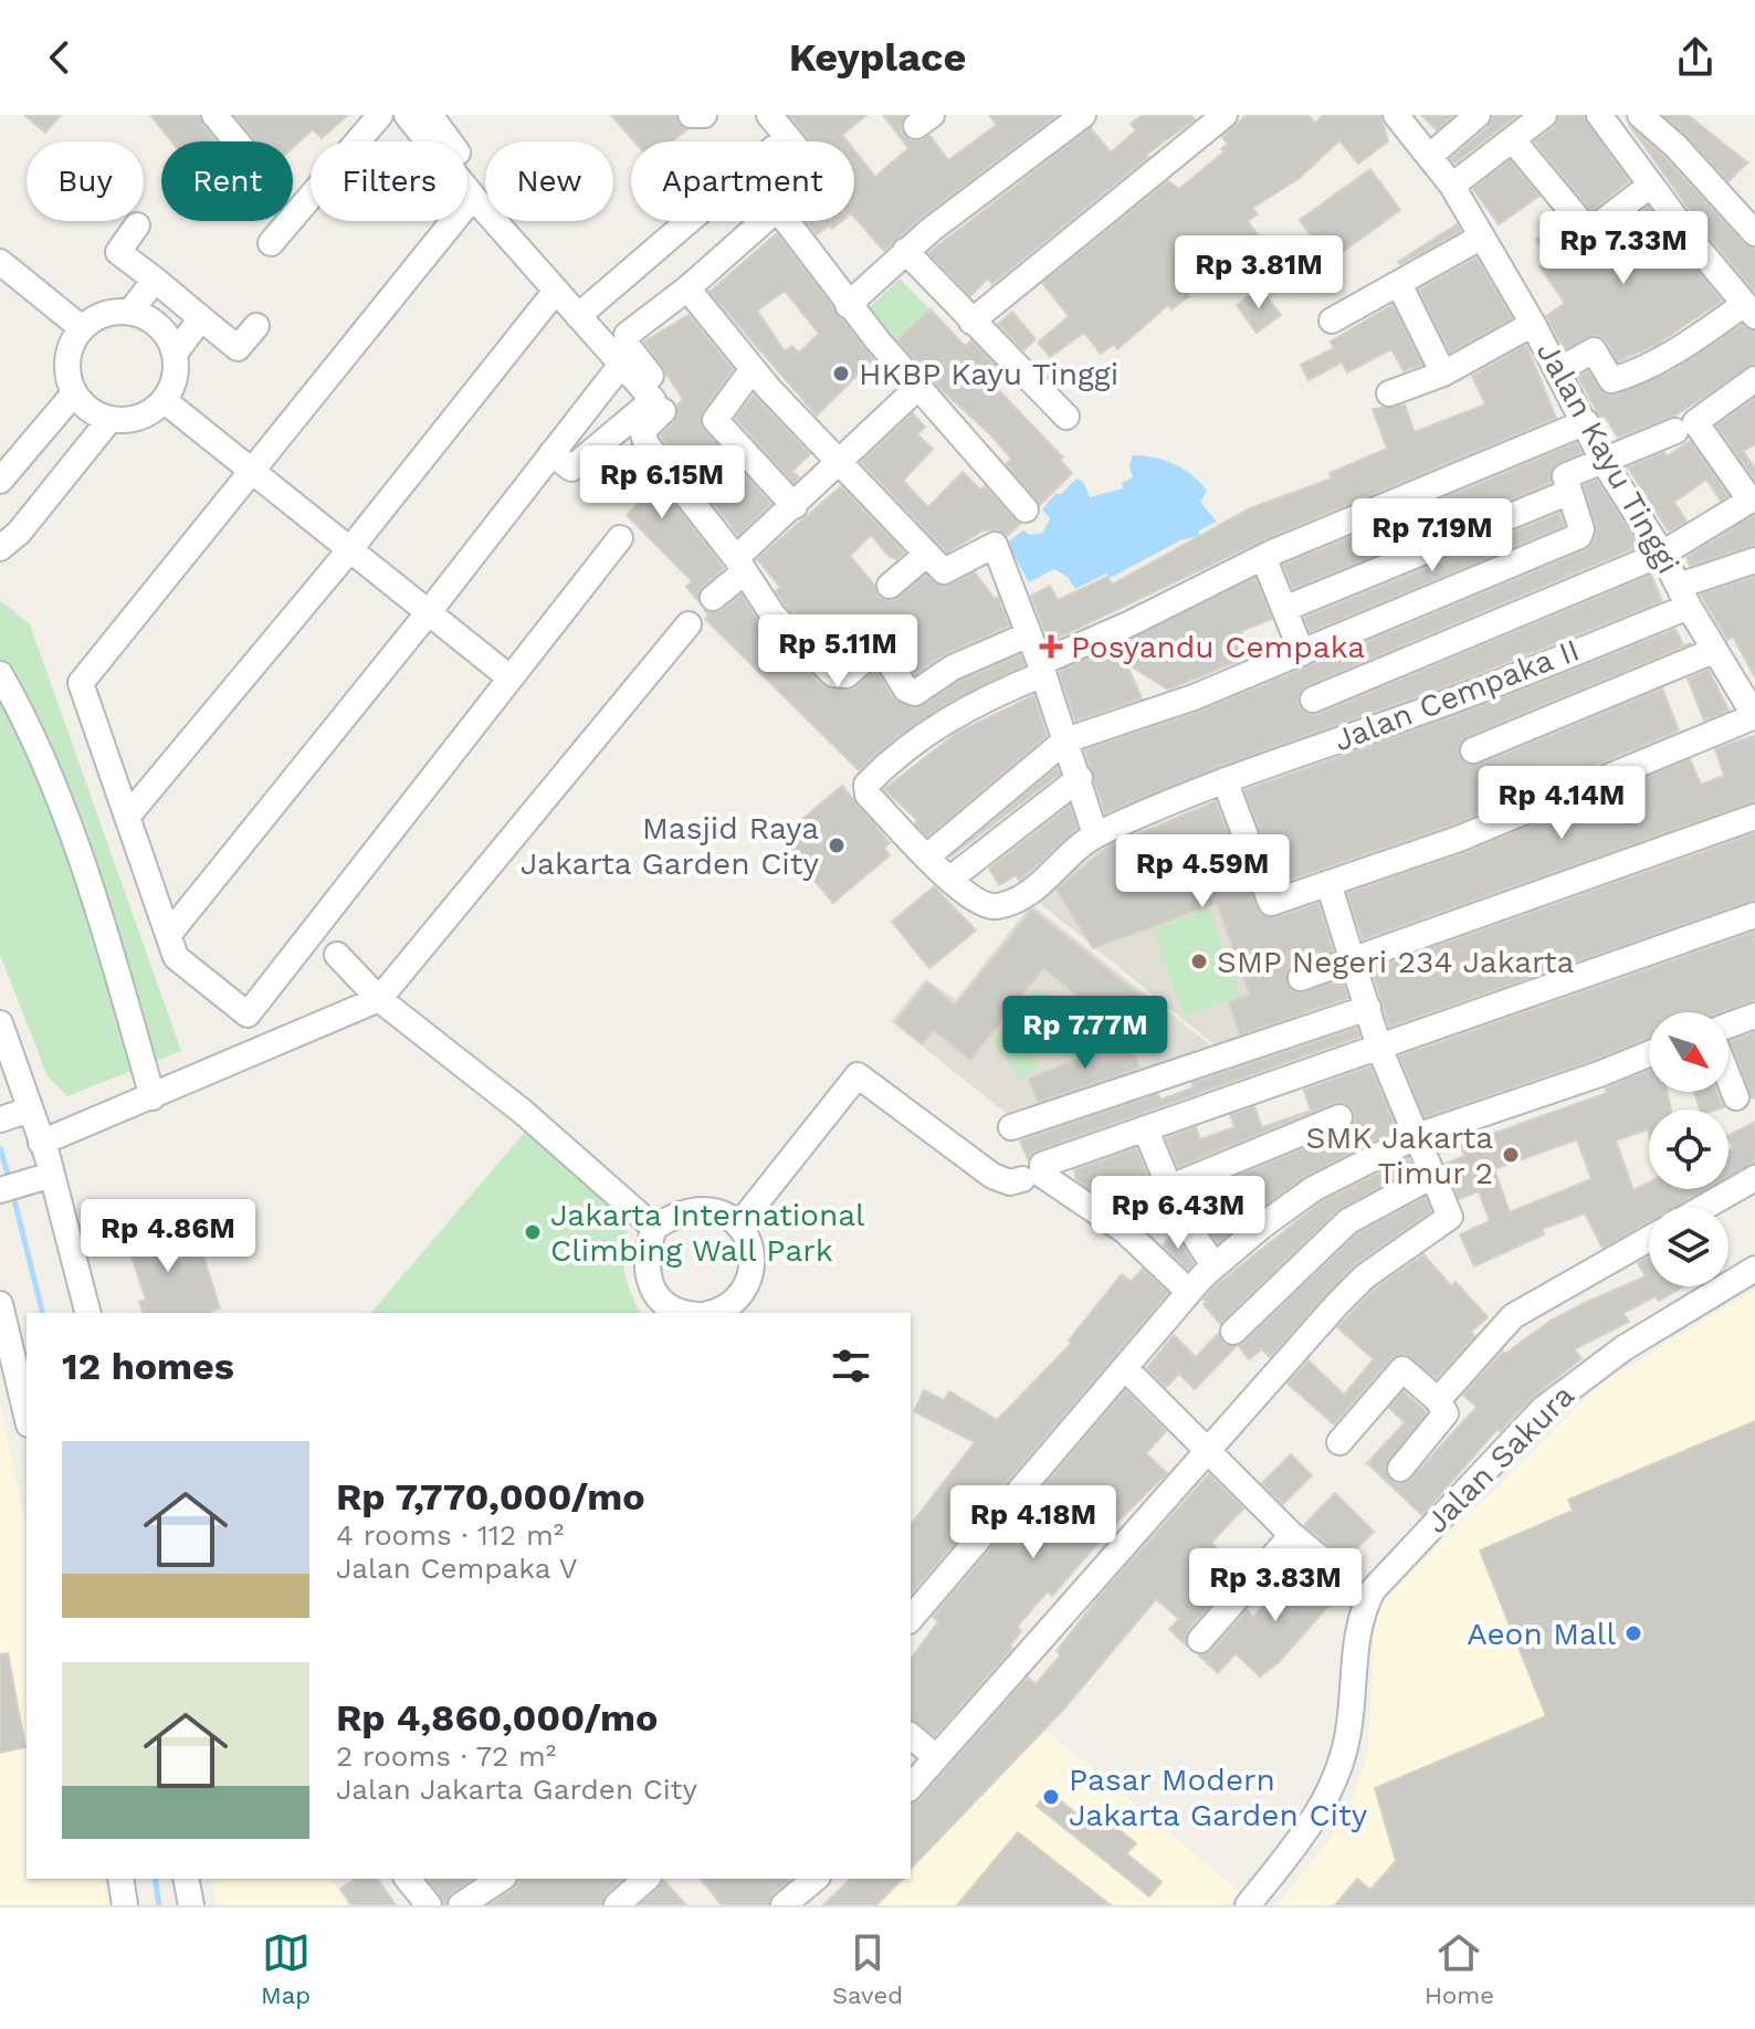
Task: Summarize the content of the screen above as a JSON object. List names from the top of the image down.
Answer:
{
  "streets": {
    "street": ["Jalan Kayu Tinggi", "Jalan Cempaka II", "Jalan Sakura"]
  },
  "crossings": [
    ["Jalan Kayu Tinggi", "Jalan Cempaka II"]
  ],
  "places": {
    "other": [
      "HKBP Kayu Tinggi",
      "Masjid Raya Jakarta Garden City",
      "SMP Negeri 234 Jakarta",
      "SMK Jakarta Timur 2",
      "Jakarta International Climbing Wall Park",
      "Aeon Mall",
      "Pasar Modern Jakarta Garden City"
    ],
    "health": ["Posyandu Cempaka"]
  },
  "north": "bottom right",
  "page": {
    "header": "Keyplace",
    "chip": [
      "Buy",
      "Rent",
      "Filters",
      "New",
      "Apartment"
    ],
    "price": [
      "Rp 7.33M",
      "Rp 3.81M",
      "Rp 6.15M",
      "Rp 7.19M",
      "Rp 5.11M",
      "Rp 4.14M",
      "Rp 4.59M",
      "Rp 7.77M",
      "Rp 6.43M",
      "Rp 4.86M",
      "Rp 4.18M",
      "Rp 3.83M"
    ],
    "heading": "12 homes",
    "list": [
      {
        "name": "Rp 7,770,000/mo",
        "note": "4 rooms · 112 m² · Jalan Cempaka V"
      },
      {
        "name": "Rp 4,860,000/mo",
        "note": "2 rooms · 72 m² · Jalan Jakarta Garden City"
      }
    ],
    "tabs": ["Map", "Saved", "Home"]
  }
}
